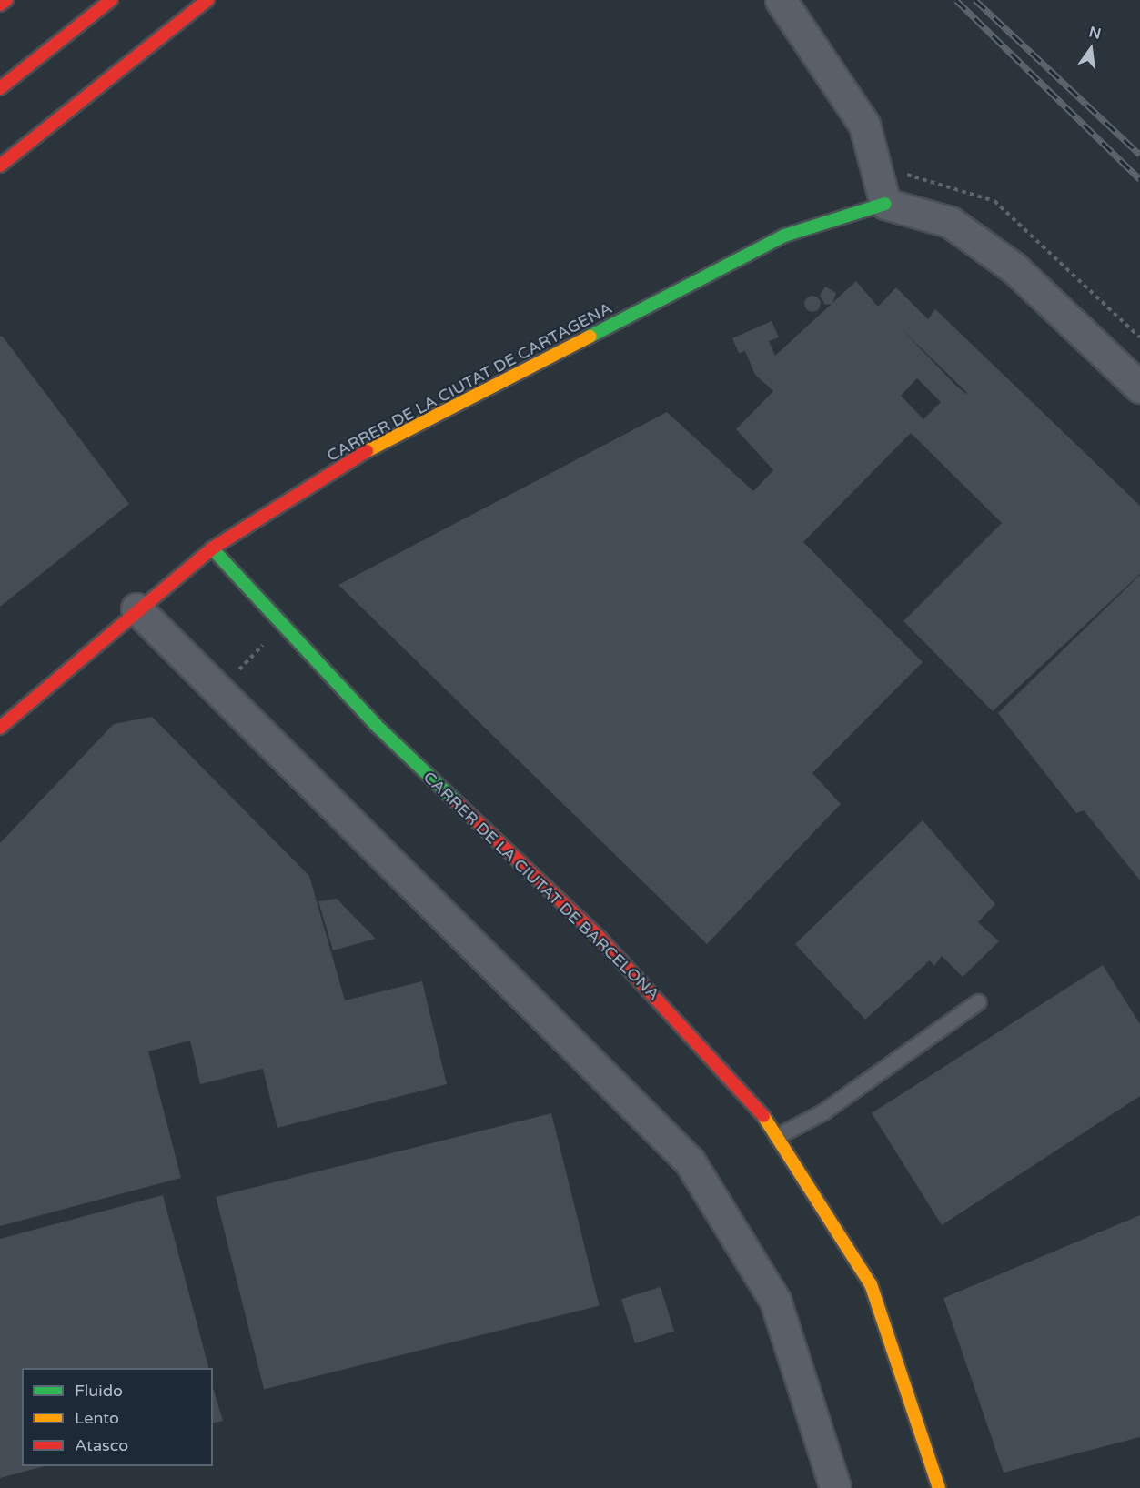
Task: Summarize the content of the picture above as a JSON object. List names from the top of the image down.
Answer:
{
  "streets": {
    "main road": ["CARRER DE LA CIUTAT DE CARTAGENA", "CARRER DE LA CIUTAT DE BARCELONA"]
  },
  "crossings": [
    ["CARRER DE LA CIUTAT DE CARTAGENA", "CARRER DE LA CIUTAT DE BARCELONA"]
  ],
  "legend": ["Fluido", "Lento", "Atasco"],
  "north": "top"
}
